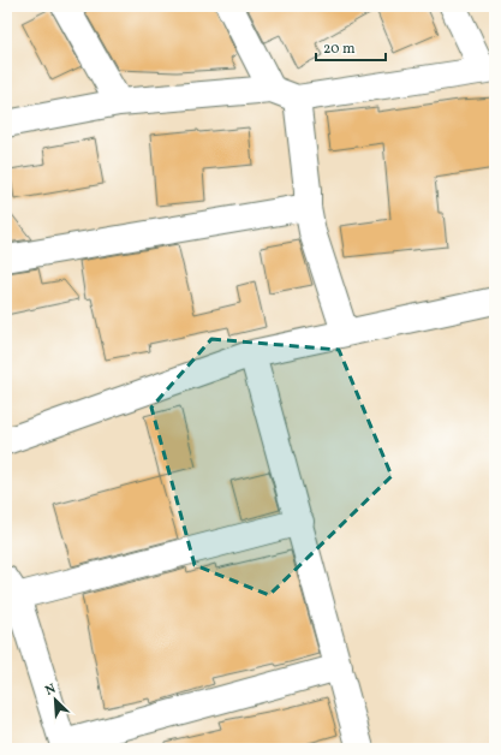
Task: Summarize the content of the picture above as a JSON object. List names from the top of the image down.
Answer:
{
  "scale_bar": "20 m",
  "north": "top left"
}
